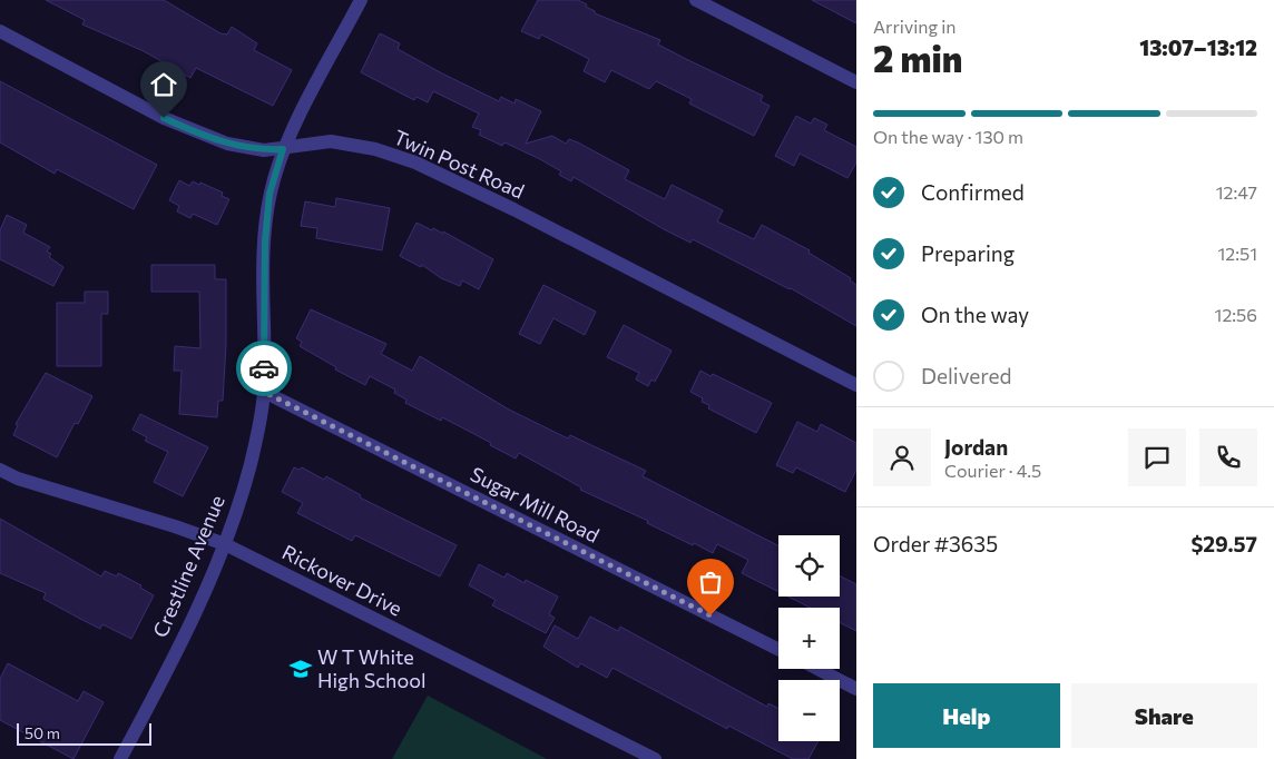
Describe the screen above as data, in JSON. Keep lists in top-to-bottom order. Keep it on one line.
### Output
{"streets":{"street":["Twin Post Road","Sugar Mill Road","Crestline Avenue","Rickover Drive"]},"crossings":[["Twin Post Road","Crestline Avenue"],["Sugar Mill Road","Crestline Avenue"],["Crestline Avenue","Rickover Drive"]],"places":{"school or university":["W T White High School"]},"scale_bar":"50 m","page":{"heading":["2 min","Arriving in","13:07–13:12"],"panel":["Jordan","Courier · 4.5","Order #3635","$29.57"],"bar":"On the way · 130 m","list":[["Confirmed","12:47"],["Preparing","12:51"],["On the way","12:56"],"Delivered"],"map_buttons":["+","−"],"buttons":["Help","Share"],"scale":"50 m"}}
